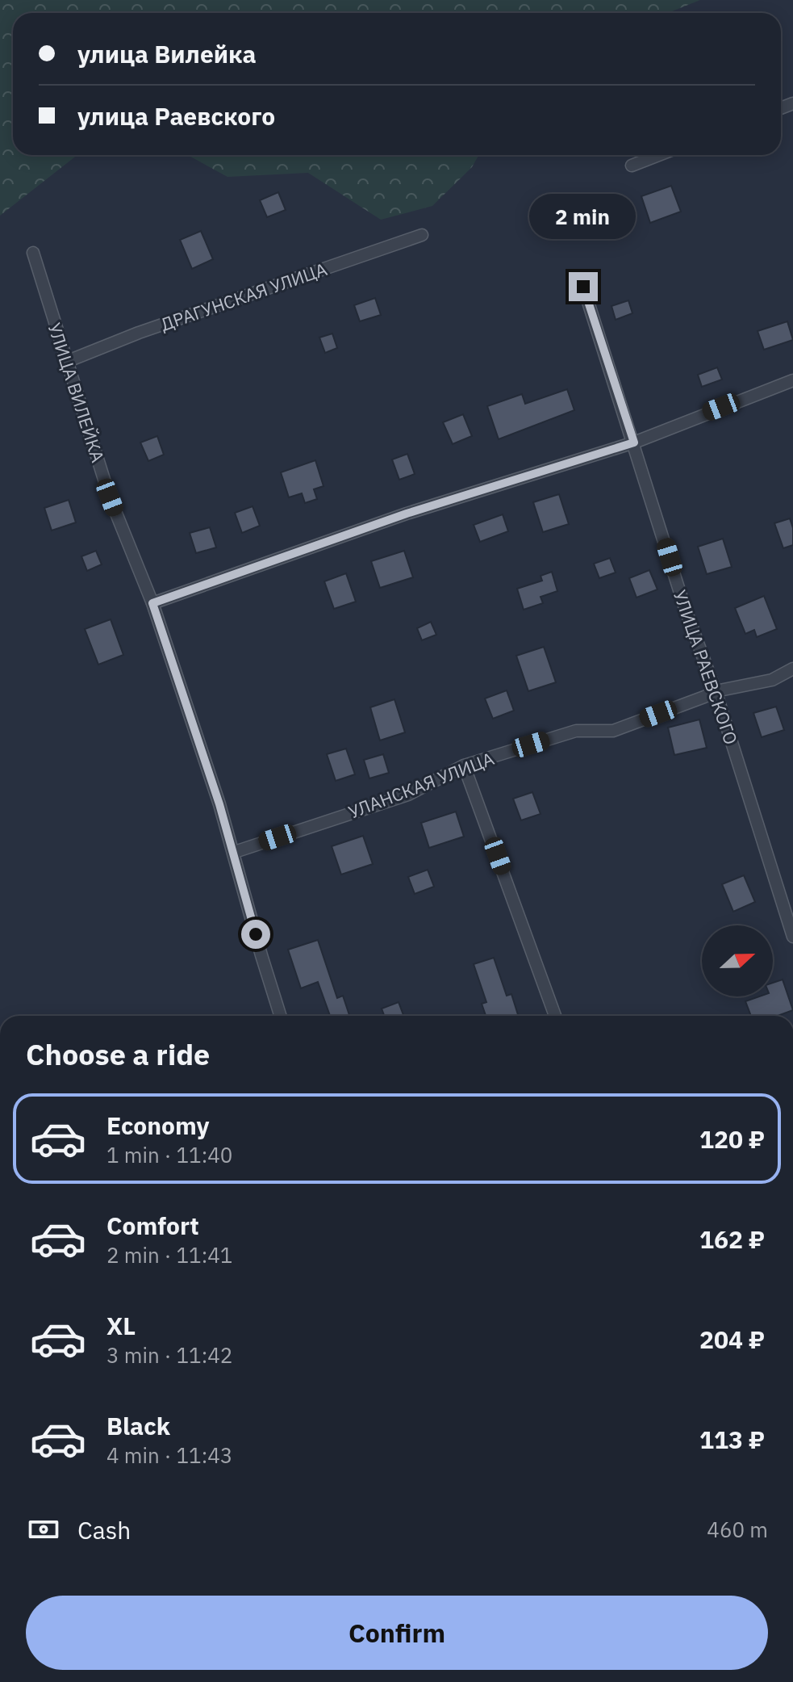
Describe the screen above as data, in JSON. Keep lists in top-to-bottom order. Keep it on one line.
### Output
{"streets":{"street":["ДРАГУНСКАЯ УЛИЦА","УЛИЦА ВИЛЕЙКА","УЛИЦА РАЕВСКОГО","УЛАНСКАЯ УЛИЦА"]},"crossings":[["ДРАГУНСКАЯ УЛИЦА","УЛИЦА ВИЛЕЙКА"],["УЛИЦА ВИЛЕЙКА","УЛАНСКАЯ УЛИЦА"],["УЛИЦА РАЕВСКОГО","УЛАНСКАЯ УЛИЦА"]],"north":"right","page":{"banner":["улица Вилейка","улица Раевского"],"bubble":"2 min","heading":"Choose a ride","list":[{"name":"Economy","note":"1 min · 11:40","value":"120 ₽"},{"name":"Comfort","note":"2 min · 11:41","value":"162 ₽"},{"name":"XL","note":"3 min · 11:42","value":"204 ₽"},{"name":"Black","note":"4 min · 11:43","value":"113 ₽"}],"pay":["Cash","460 m"],"buttons":"Confirm"}}
